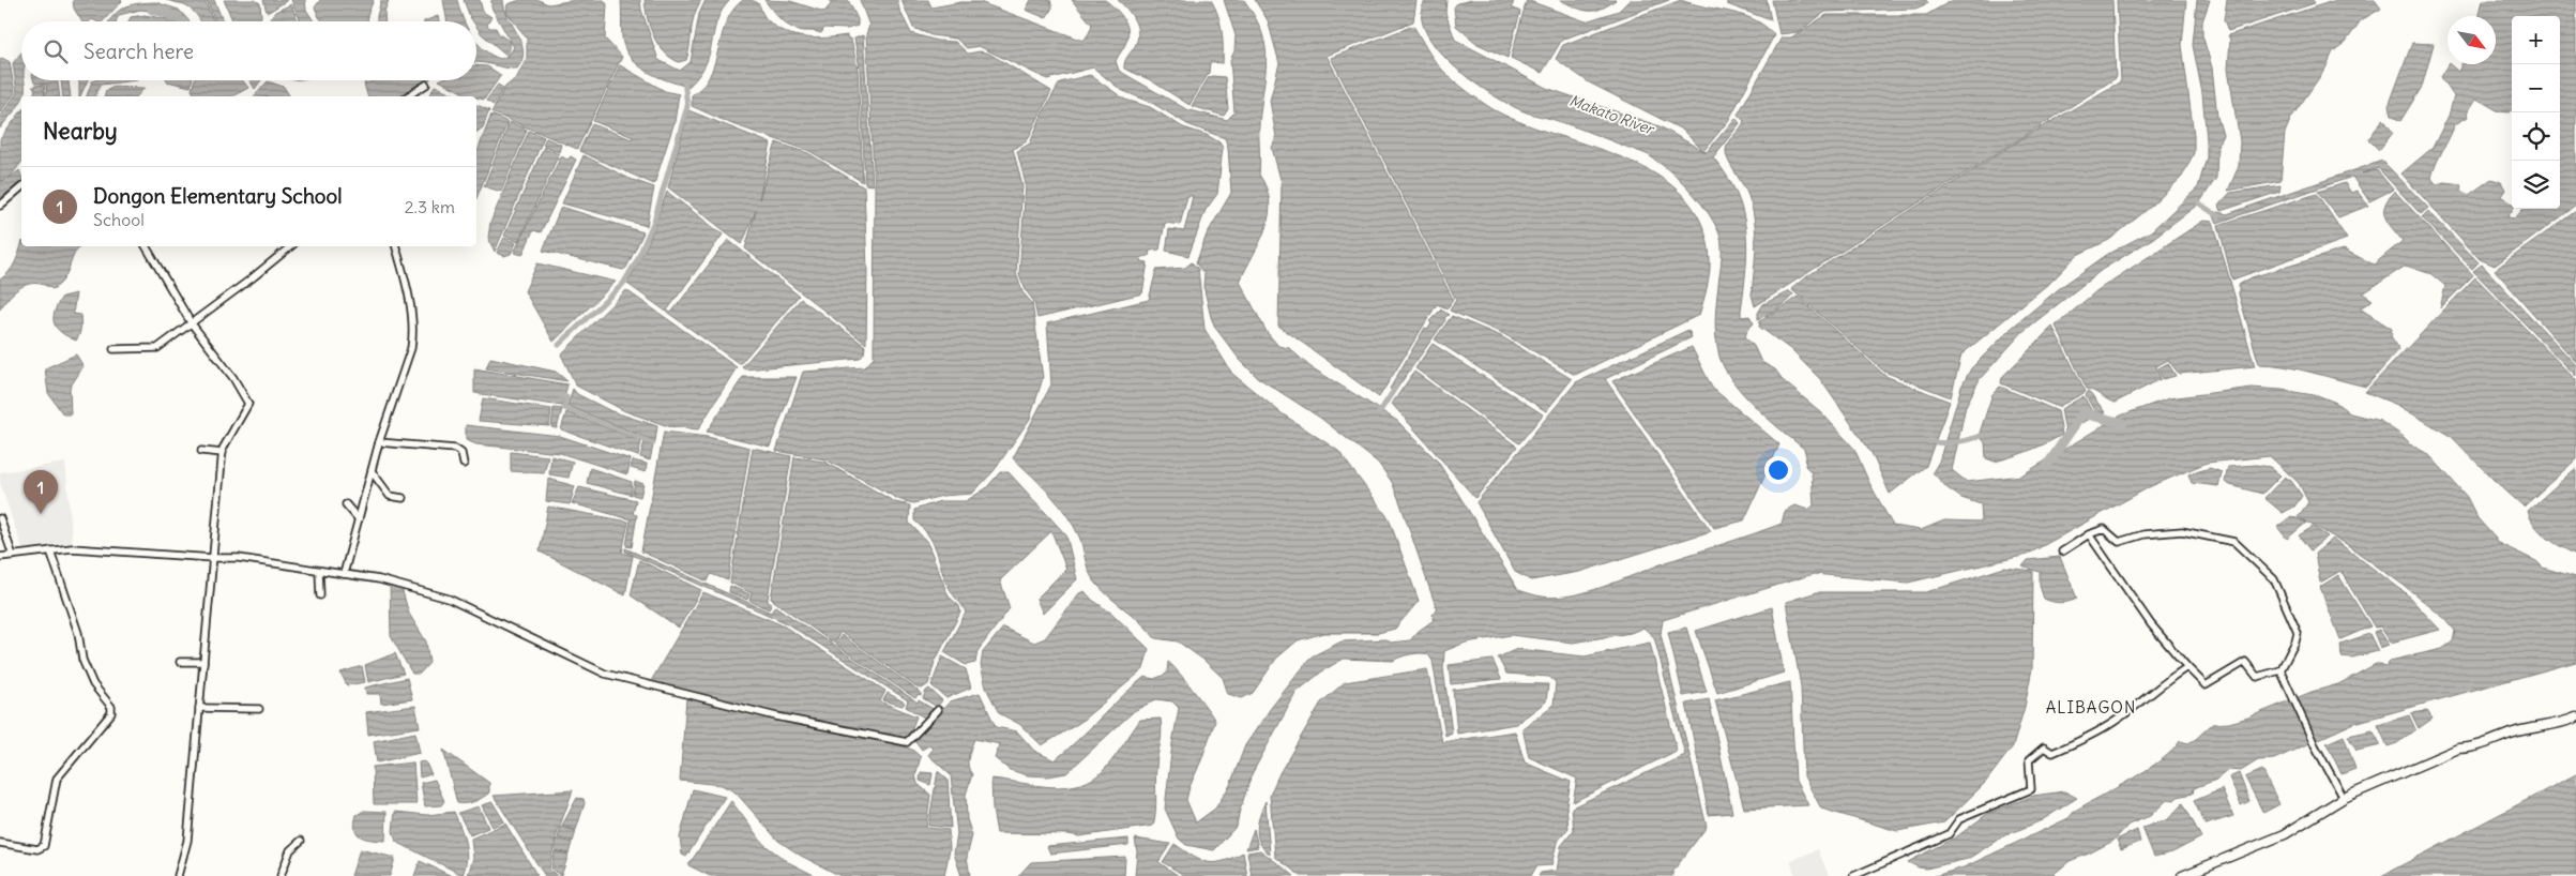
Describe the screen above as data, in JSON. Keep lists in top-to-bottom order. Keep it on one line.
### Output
{"districts":["ALIBAGON"],"water":["Makato River"],"north":"bottom right","page":{"map_buttons":["+","−"],"search":"Search here","heading":"Nearby","list":[{"mark":"1","name":"Dongon Elementary School","note":"School","value":"2.3 km"}],"pins":"1"}}
